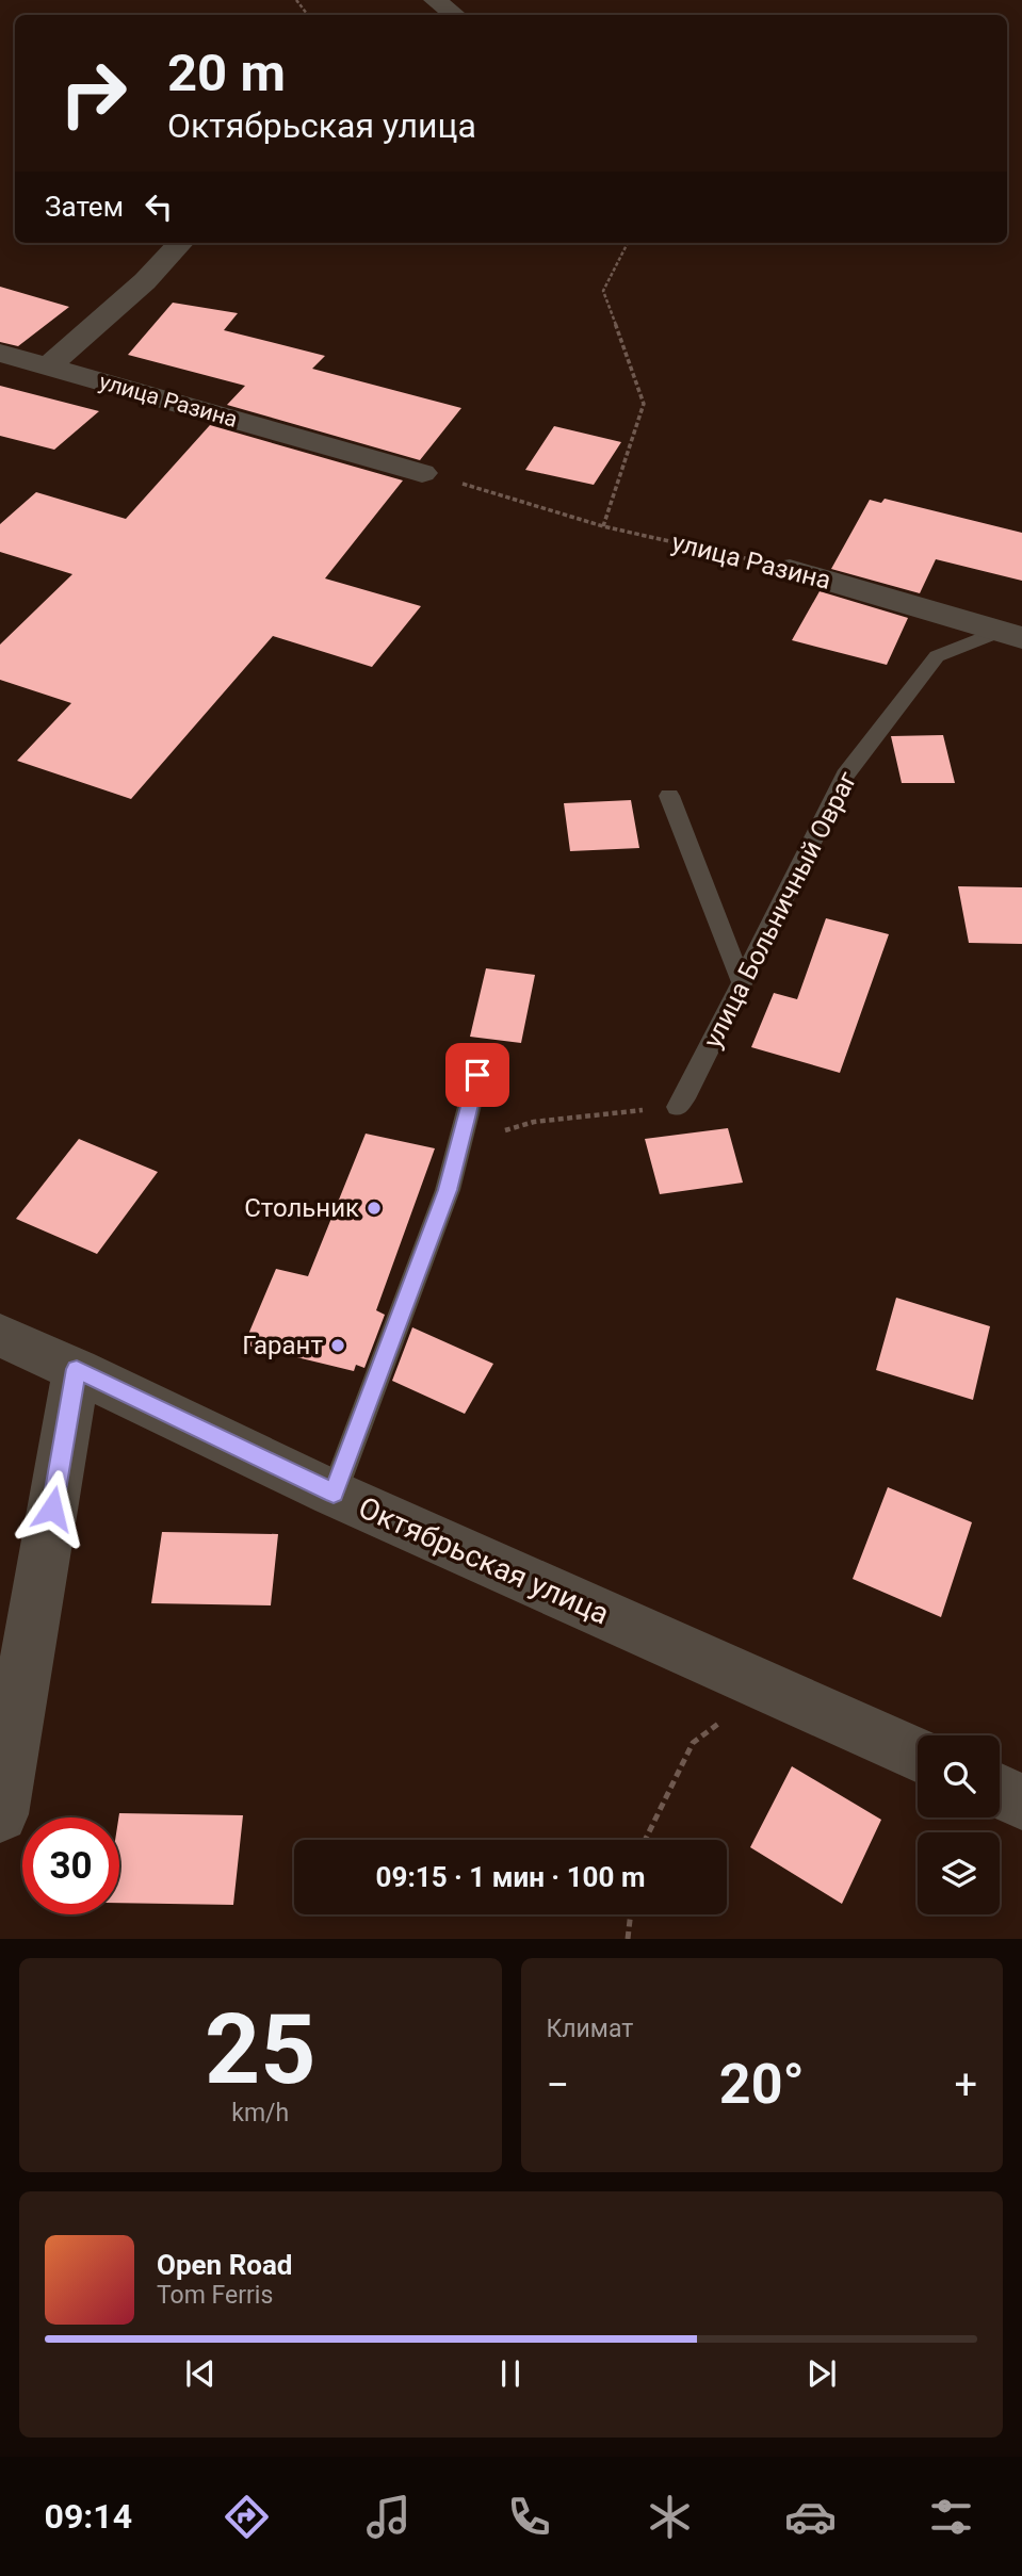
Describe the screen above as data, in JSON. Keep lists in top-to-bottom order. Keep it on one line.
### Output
{"streets":{"street":["улица Разина","Октябрьская улица"],"lane":["улица Больничный Овраг"]},"crossings":[["улица Разина","улица Больничный Овраг"]],"places":["Стольник","Гарант"],"page":{"turn":["20 m","Октябрьская улица"],"then":"Затем","limit":"30","trip":"09:15 · 1 мин · 100 m","tile":[["25","km/h"],"Климат"],"heat":["−","20°","+"],"song":["Open Road","Tom Ferris"],"tabs":"09:14"}}
